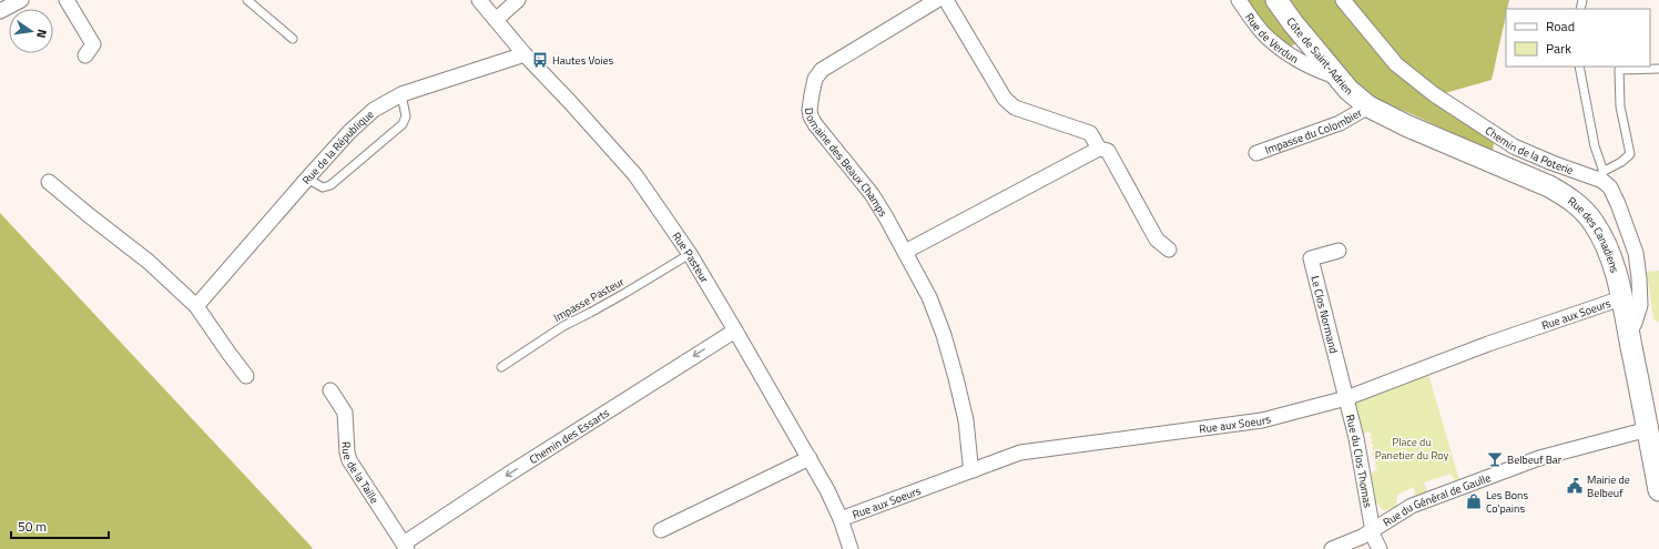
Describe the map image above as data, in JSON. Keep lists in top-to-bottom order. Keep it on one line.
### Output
{"streets":{"main road":["Côte de Saint-Adrien","Rue des Canadiens"],"street":["Rue de Verdun","Impasse du Colombier","Rue de la République","Chemin de la Poterie","Domaine des Beaux Champs","Rue Pasteur","Rue aux Soeurs","Le Clos Normand","Chemin des Essarts","Rue du Clos Thomas","Rue de la Taille","Rue du Général de Gaulle"],"lane":["Impasse Pasteur"]},"crossings":[["Rue de Verdun","Côte de Saint-Adrien"],["Côte de Saint-Adrien","Impasse du Colombier"],["Côte de Saint-Adrien","Rue des Canadiens"],["Impasse du Colombier","Rue des Canadiens"],["Rue de la République","Rue Pasteur"],["Domaine des Beaux Champs","Rue aux Soeurs"],["Rue des Canadiens","Rue aux Soeurs"],["Rue des Canadiens","Rue du Général de Gaulle"],["Rue Pasteur","Impasse Pasteur"],["Rue Pasteur","Rue aux Soeurs"],["Rue Pasteur","Chemin des Essarts"],["Rue aux Soeurs","Le Clos Normand"],["Rue aux Soeurs","Rue du Clos Thomas"],["Le Clos Normand","Rue du Clos Thomas"],["Chemin des Essarts","Rue de la Taille"],["Rue du Clos Thomas","Rue du Général de Gaulle"]],"one_way":["Chemin des Essarts"],"parks":["Place du Panetier du Roy"],"places":{"bus stop":["Hautes Voies"],"bar":["Belbeuf Bar"],"public building":["Mairie de Belbeuf"],"shop":["Les Bons Co'pains"]},"legend":["Road","Park"],"scale_bar":"50 m","north":"right"}
